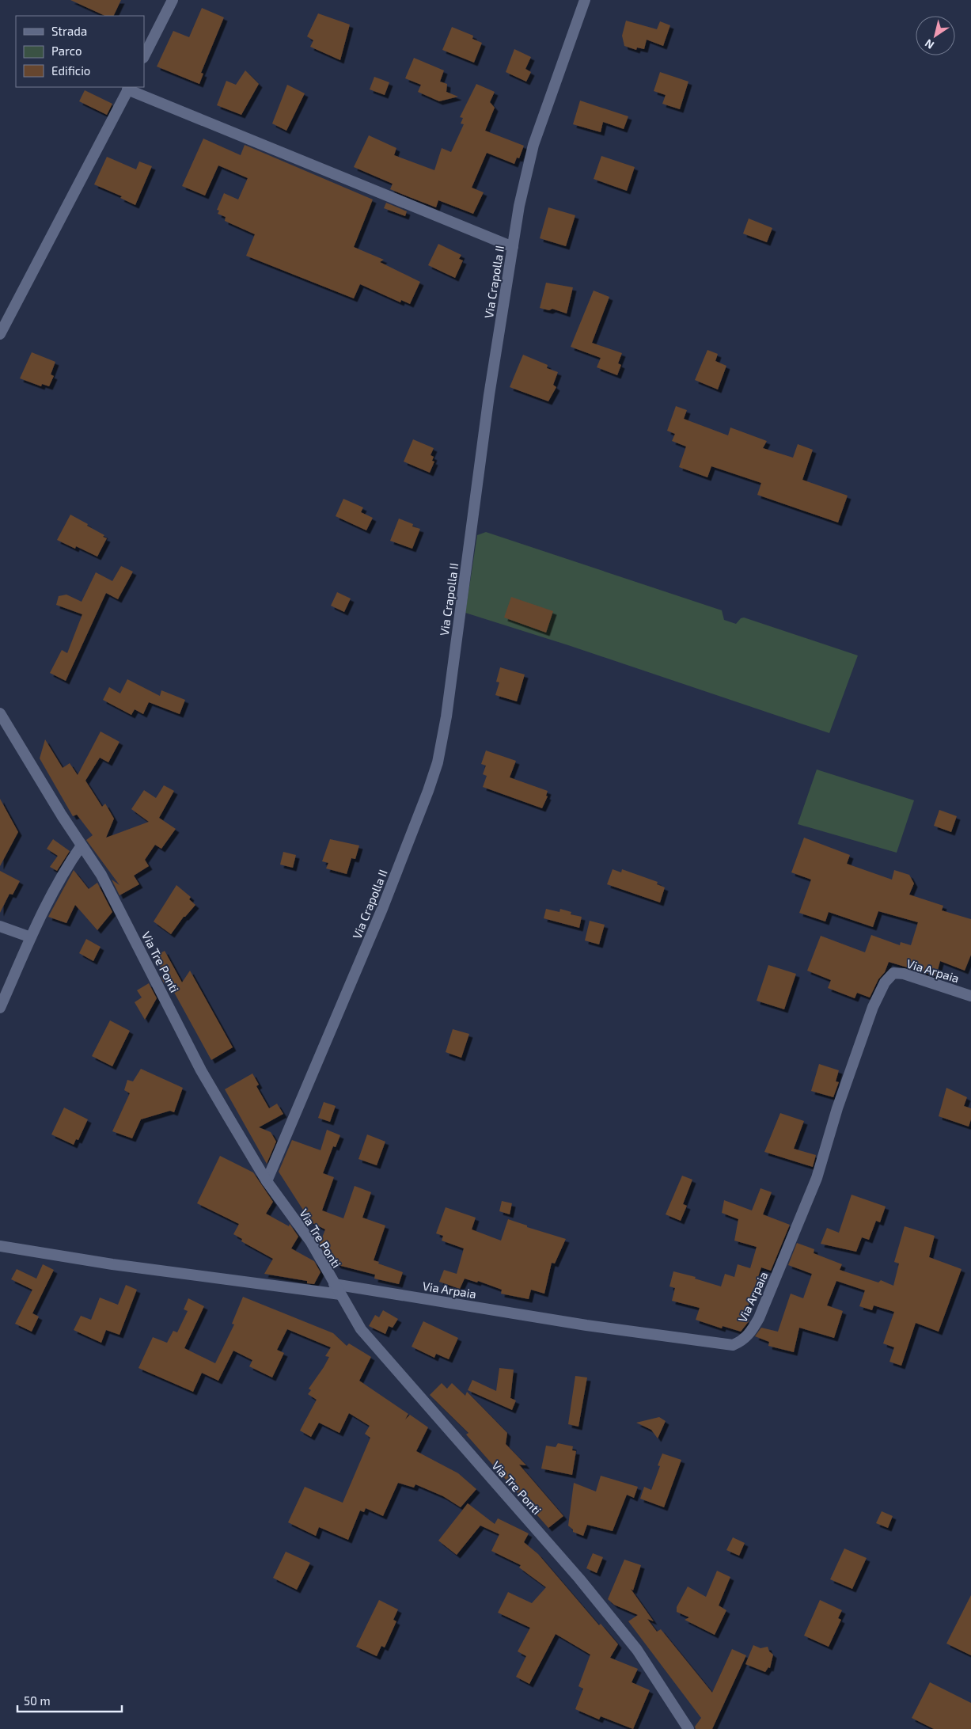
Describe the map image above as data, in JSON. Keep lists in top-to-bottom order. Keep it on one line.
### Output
{"streets":{"street":["Via Crapolla II","Via Tre Ponti","Via Arpaia"]},"crossings":[["Via Crapolla II","Via Tre Ponti"],["Via Tre Ponti","Via Arpaia"]],"legend":["Strada","Parco","Edificio"],"scale_bar":"50 m","north":"bottom left"}
